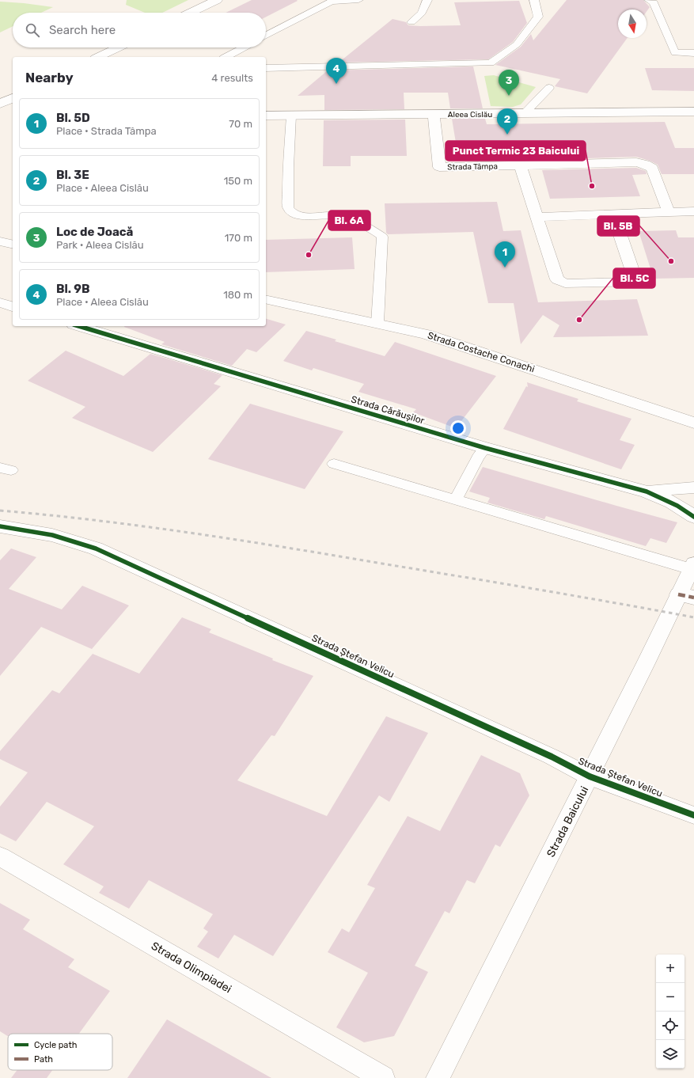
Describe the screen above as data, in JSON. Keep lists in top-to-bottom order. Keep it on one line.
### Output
{"streets":{"street":["Aleea Cislău","Strada Tâmpa","Strada Costache Conachi","Strada Cărăușilor","Strada Ștefan Velicu","Strada Baicului","Strada Olimpiadei"]},"crossings":[["Aleea Cislău","Strada Tâmpa"],["Strada Ștefan Velicu","Strada Baicului"]],"places":["Punct Termic 23 Baicului","Bl. 6A","Bl. 5B","Bl. 5C"],"legend":["Cycle path","Path"],"north":"bottom","page":{"search":"Search here","heading":["Nearby","4 results"],"pins":["4","3","2","1"],"list":[{"mark":"1","name":"Bl. 5D","note":"Place · Strada Tâmpa","value":"70 m"},{"mark":"2","name":"Bl. 3E","note":"Place · Aleea Cislău","value":"150 m"},{"mark":"3","name":"Loc de Joacă","note":"Park · Aleea Cislău","value":"170 m"},{"mark":"4","name":"Bl. 9B","note":"Place · Aleea Cislău","value":"180 m"}],"map_buttons":["+","−"]}}
